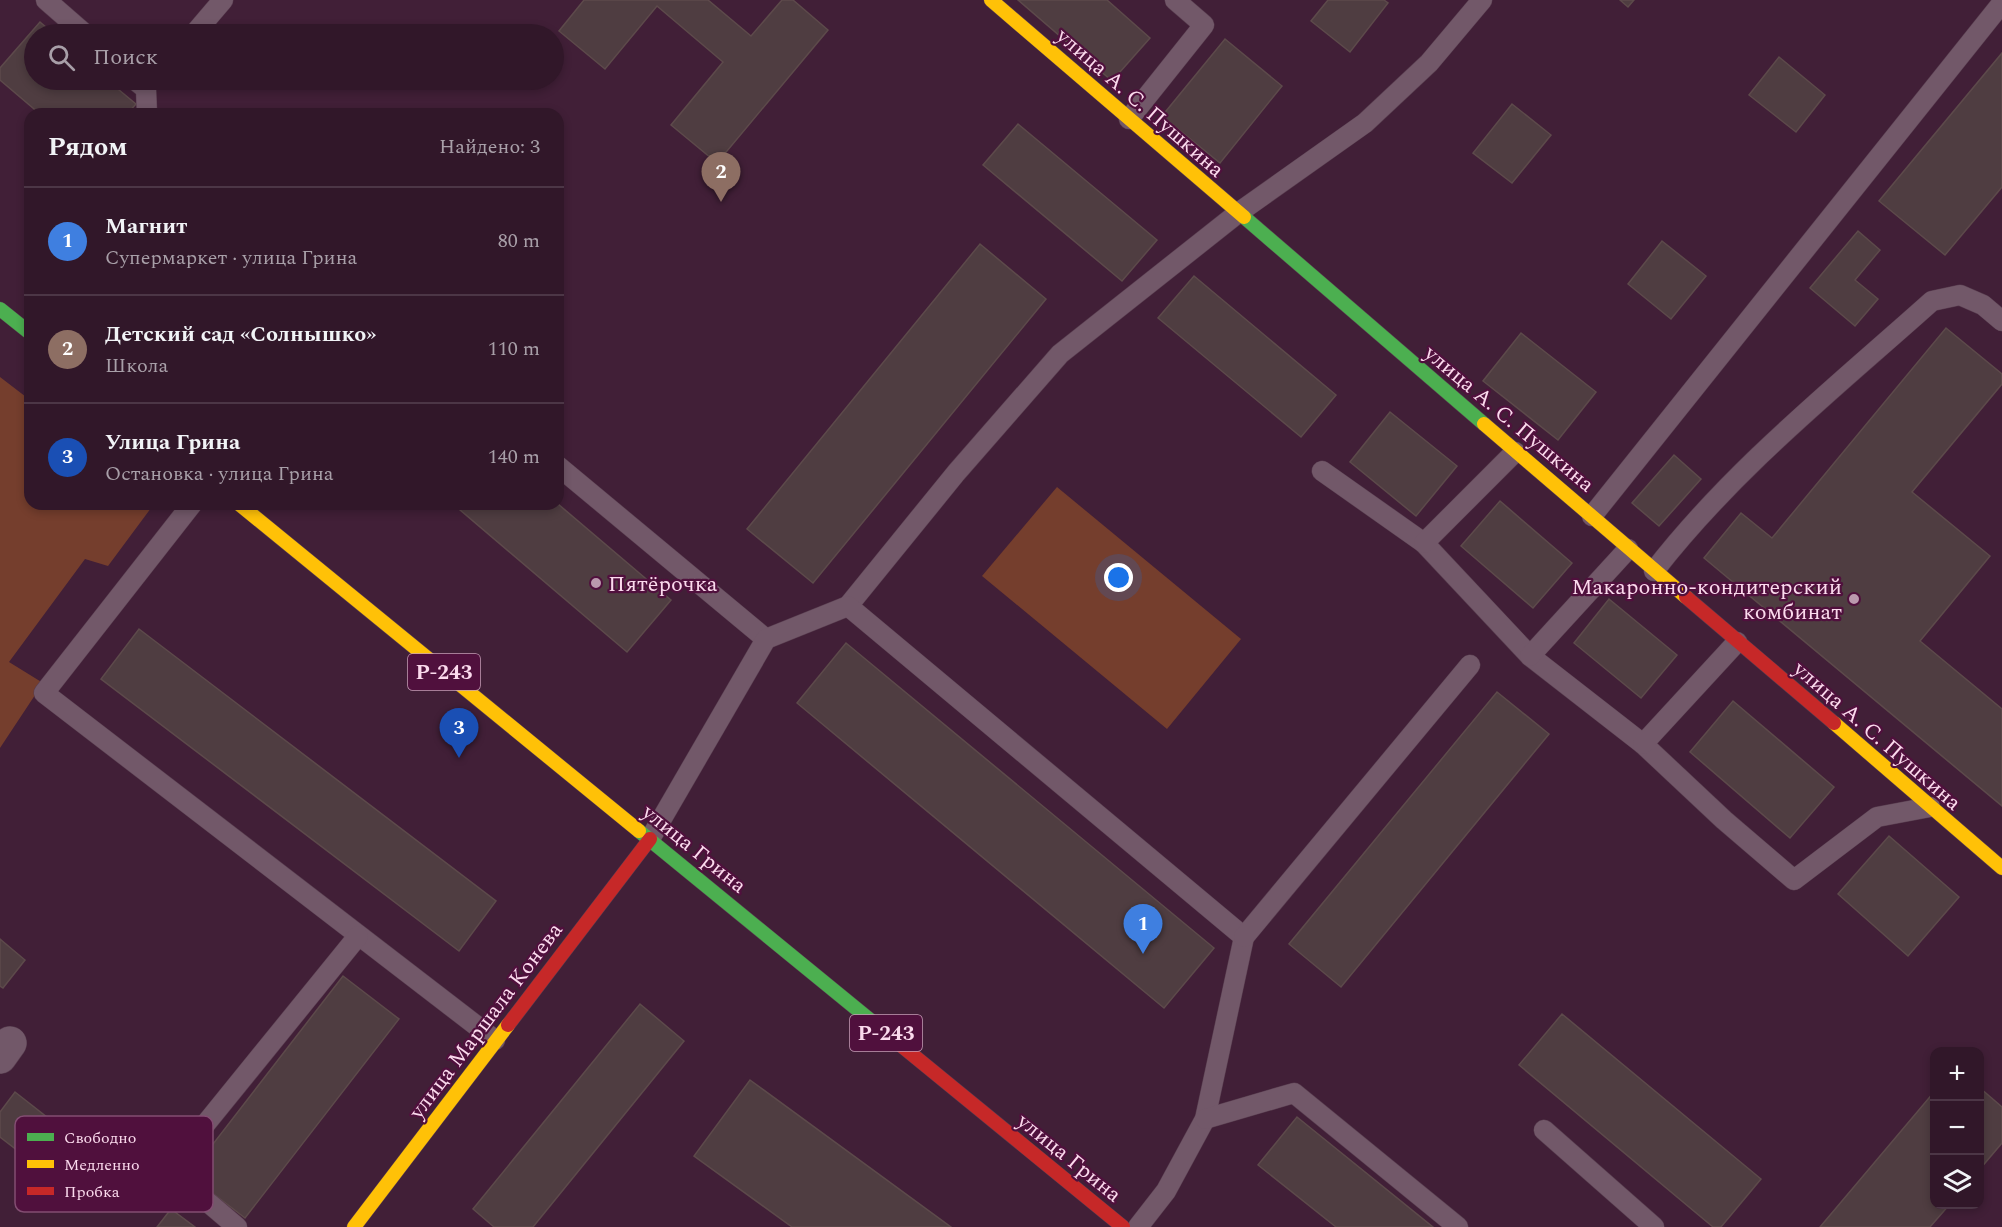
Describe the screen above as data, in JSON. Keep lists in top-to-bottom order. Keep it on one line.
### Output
{"streets":{"main road":["улица А. С. Пушкина","Р-243","улица Грина","улица Маршала Конева"]},"crossings":[["улица Грина","улица Маршала Конева"]],"places":["Пятёрочка","Макаронно-кондитерский комбинат"],"legend":["Свободно","Медленно","Пробка"],"page":{"search":"Поиск","heading":["Рядом","Найдено: 3"],"pins":["2","3","1"],"list":[{"mark":"1","name":"Магнит","note":"Супермаркет · улица Грина","value":"80 m"},{"mark":"2","name":"Детский сад «Солнышко»","note":"Школа","value":"110 m"},{"mark":"3","name":"Улица Грина","note":"Остановка · улица Грина","value":"140 m"}],"map_buttons":["+","−"]}}
